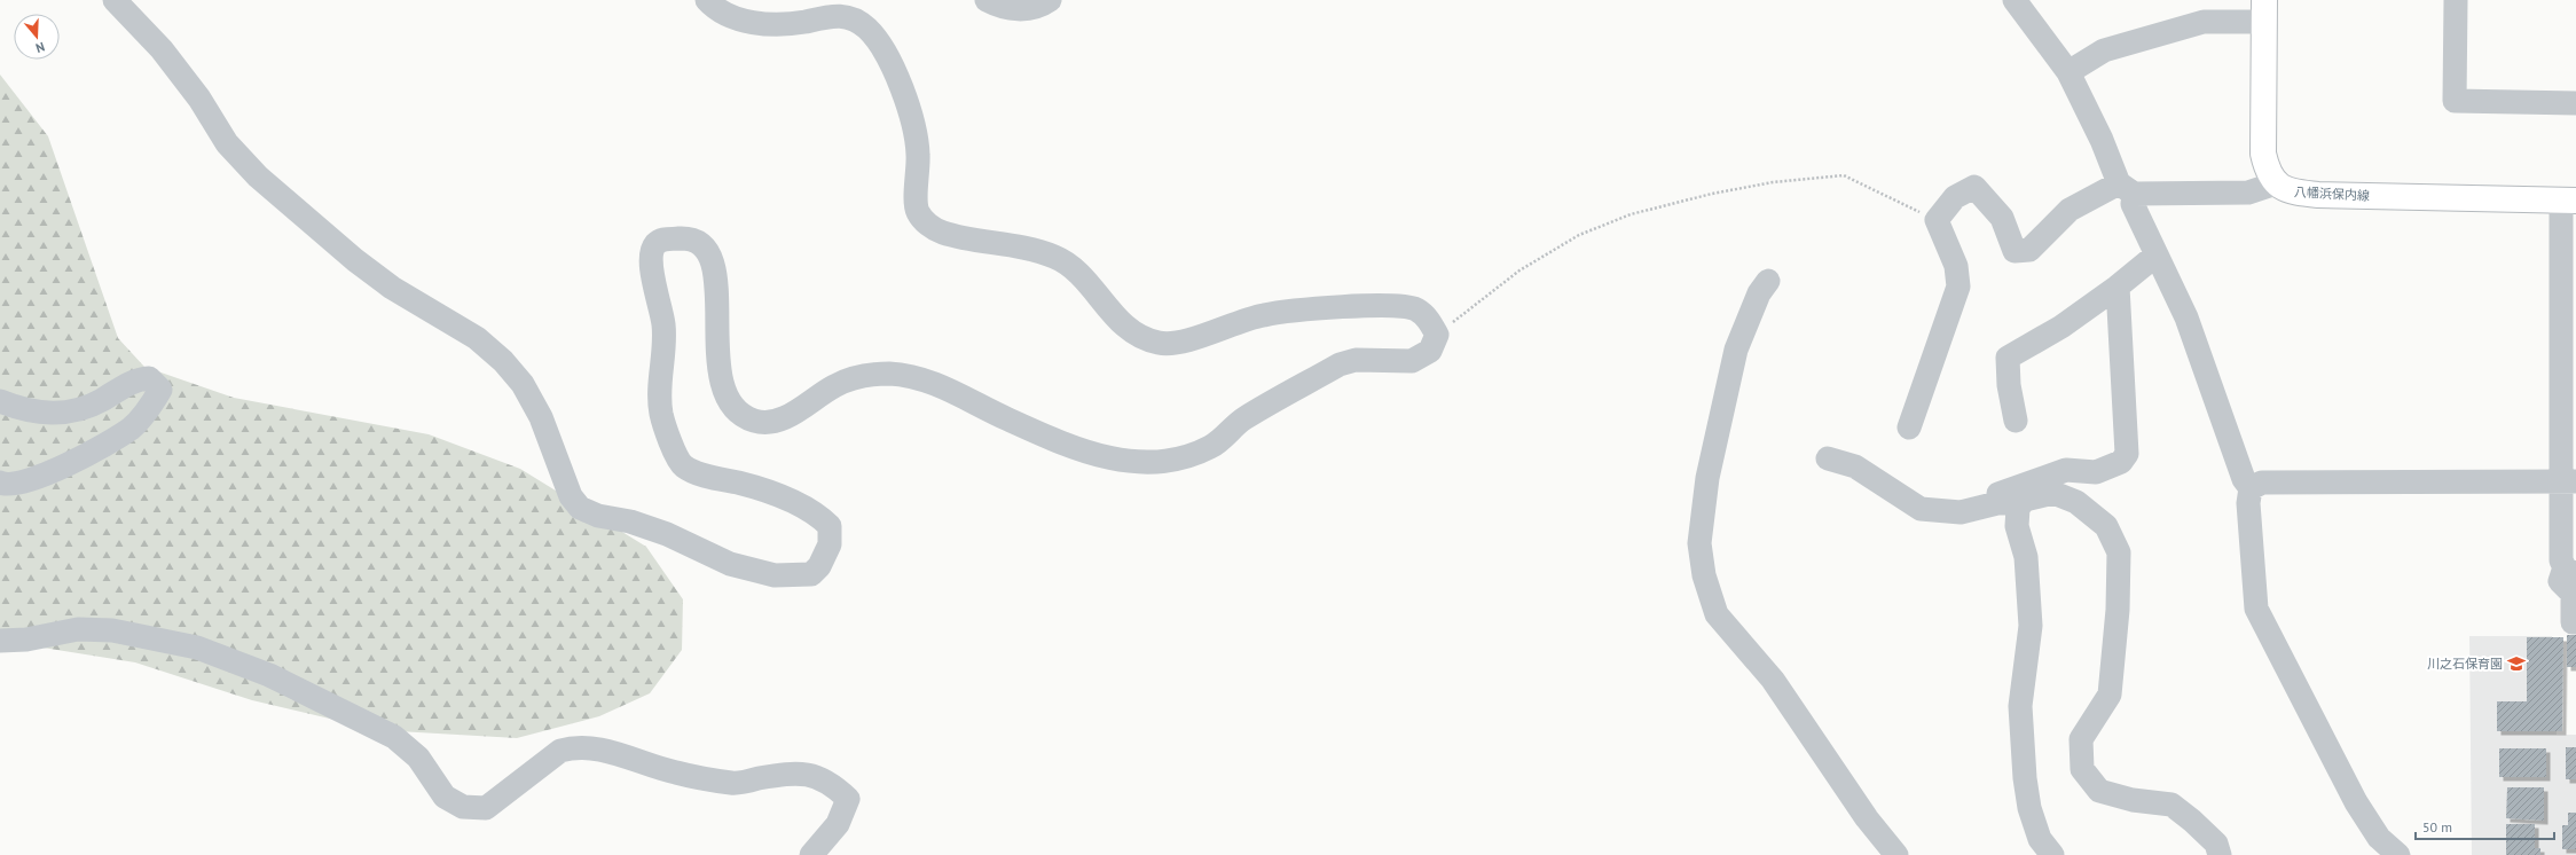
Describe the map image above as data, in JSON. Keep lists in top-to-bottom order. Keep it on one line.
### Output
{"streets":{"main road":["八幡浜保内線"]},"places":{"school or university":["川之石保育園"]},"scale_bar":"50 m","north":"bottom"}
